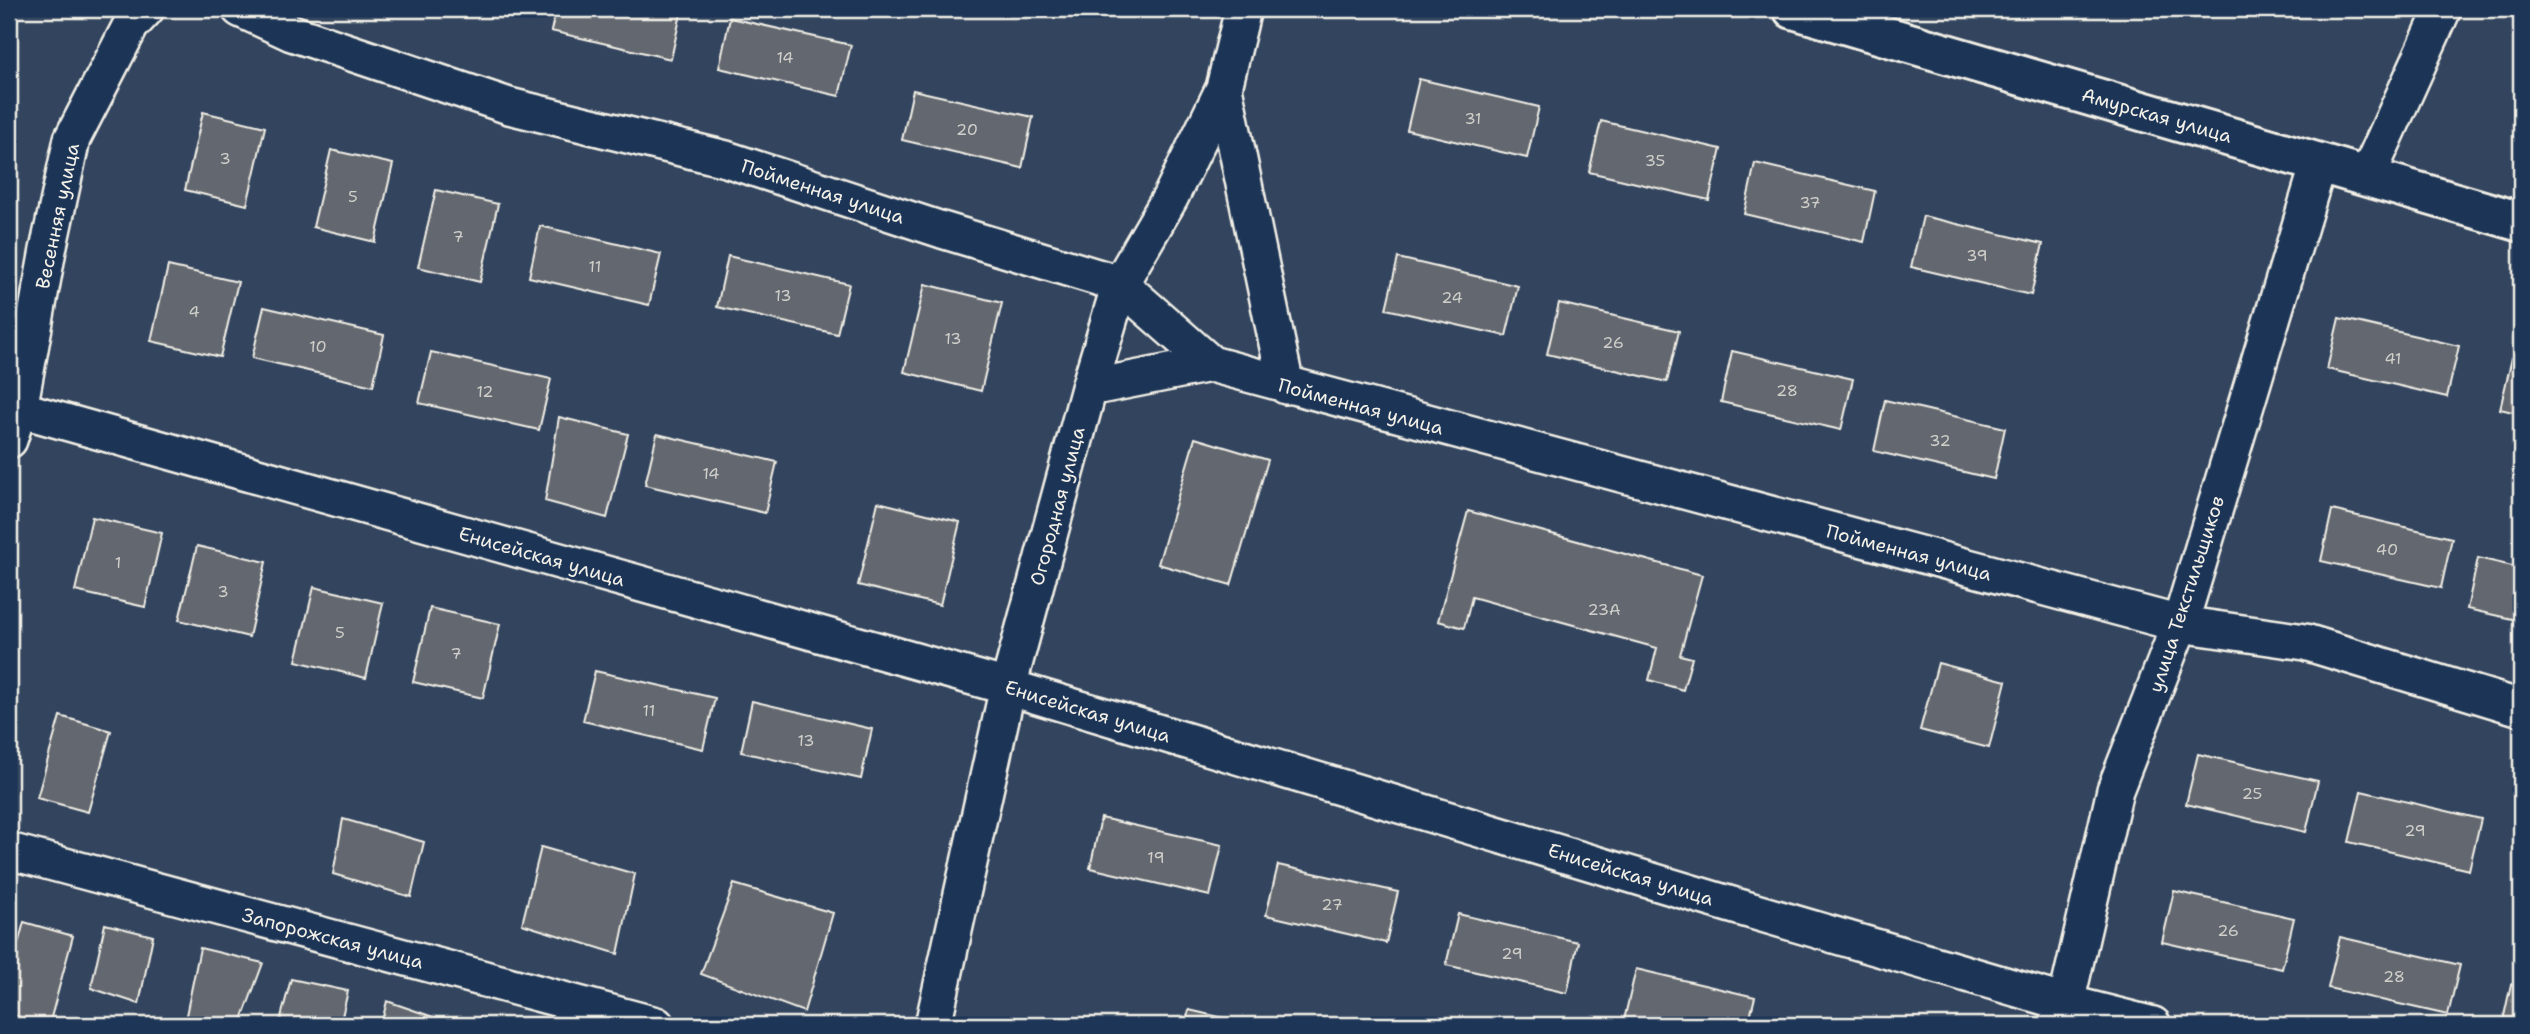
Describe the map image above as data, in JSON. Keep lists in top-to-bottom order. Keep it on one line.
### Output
{"streets":{"street":["Амурская улица","Пойменная улица","Весенняя улица","Огородная улица","Енисейская улица","улица Текстильщиков","Запорожская улица"]},"crossings":[["Амурская улица","улица Текстильщиков"],["Пойменная улица","Огородная улица"],["Пойменная улица","улица Текстильщиков"],["Весенняя улица","Енисейская улица"],["Огородная улица","Енисейская улица"],["Енисейская улица","улица Текстильщиков"]],"house_numbers":["14","31","20","3","35","5","37","7","39","11","13","24","4","13","26","10","41","28","12","32","14","40","1","3","23А","5","7","11","13","25","29","19","27","26","29","28"]}
